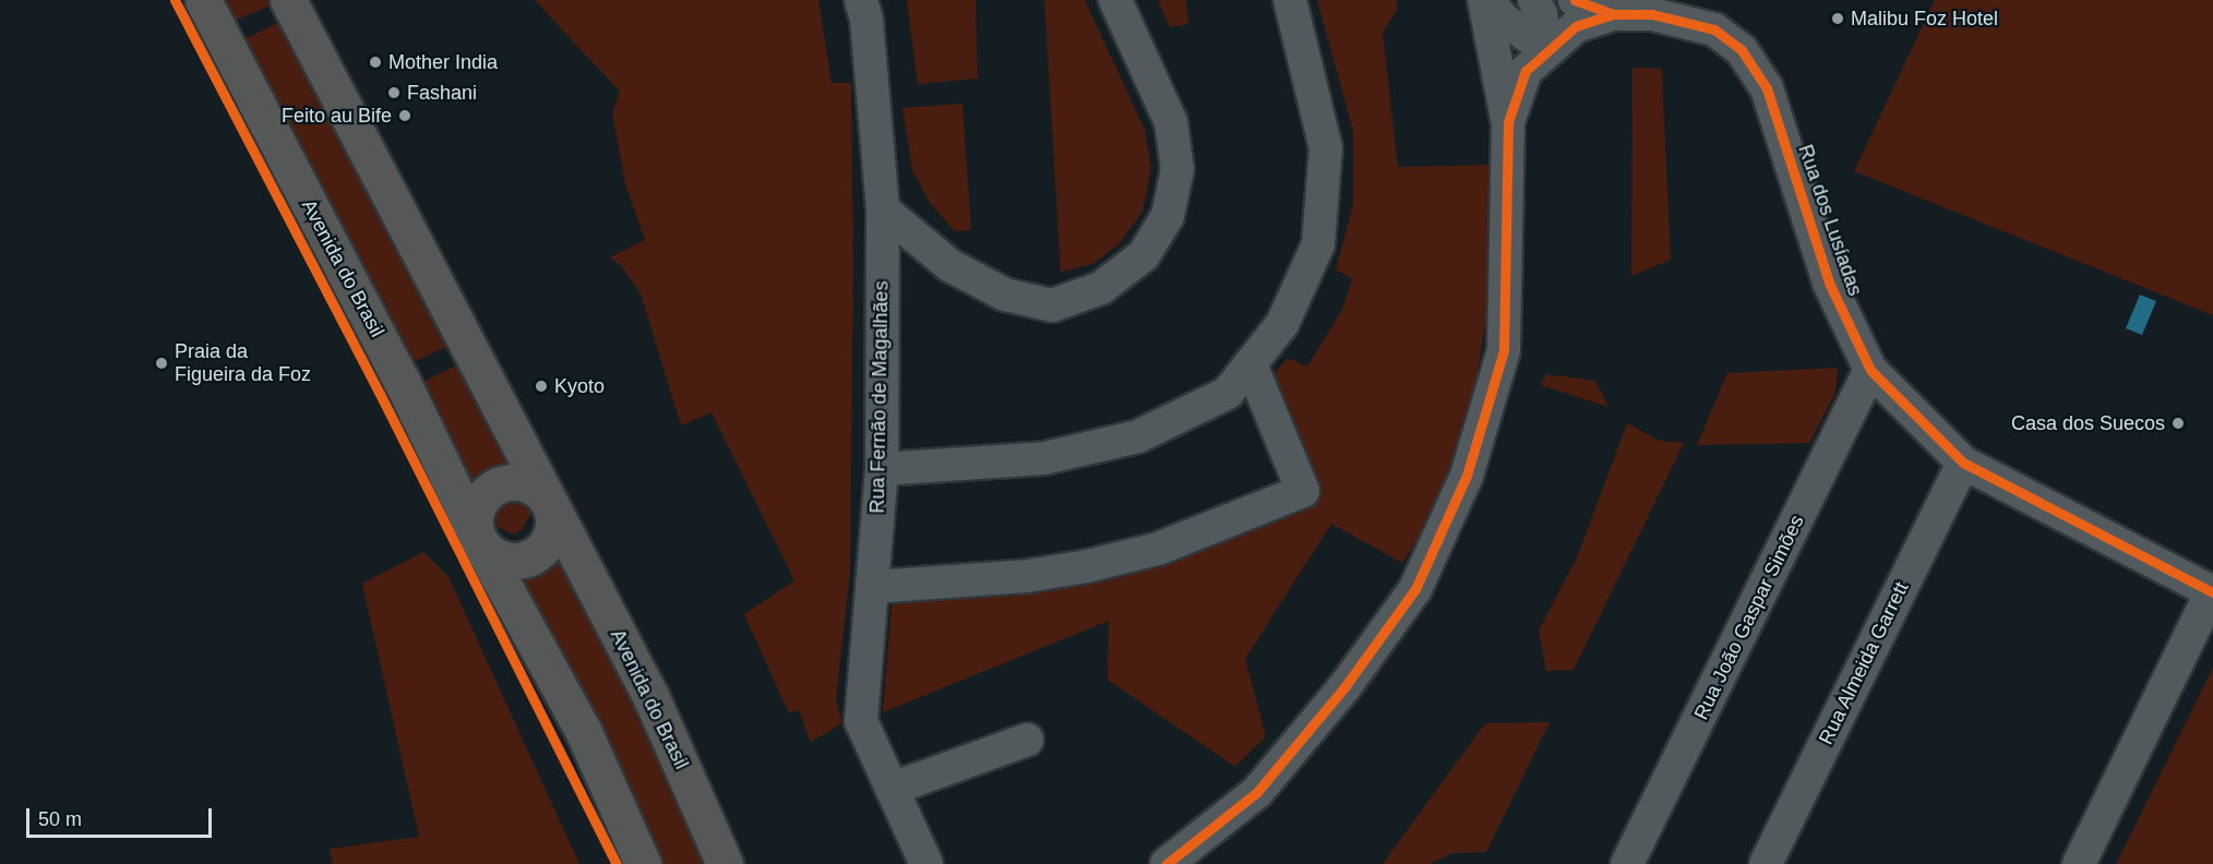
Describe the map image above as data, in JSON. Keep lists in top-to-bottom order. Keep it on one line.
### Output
{"streets":{"main road":["Avenida do Brasil"],"street":["Rua dos Lusíadas","Rua Fernão de Magalhães","Rua João Gaspar Simões","Rua Almeida Garrett"]},"crossings":[["Rua dos Lusíadas","Rua João Gaspar Simões"],["Rua dos Lusíadas","Rua Almeida Garrett"]],"places":["Malibu Foz Hotel","Mother India","Fashani","Feito au Bife","Praia da Figueira da Foz","Kyoto","Casa dos Suecos"],"scale_bar":"50 m"}
